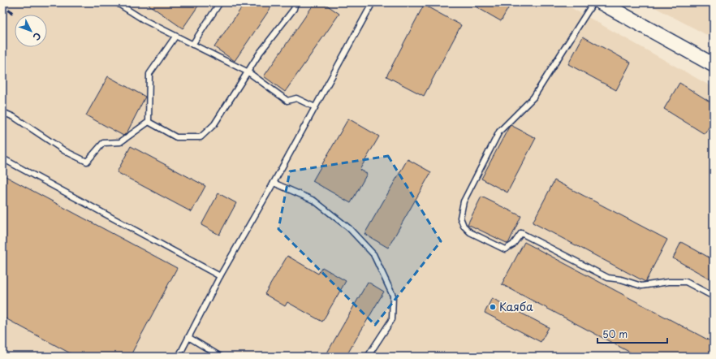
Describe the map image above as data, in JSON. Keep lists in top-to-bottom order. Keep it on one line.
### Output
{"places":["Каяба"],"scale_bar":"50 m","north":"bottom right"}
